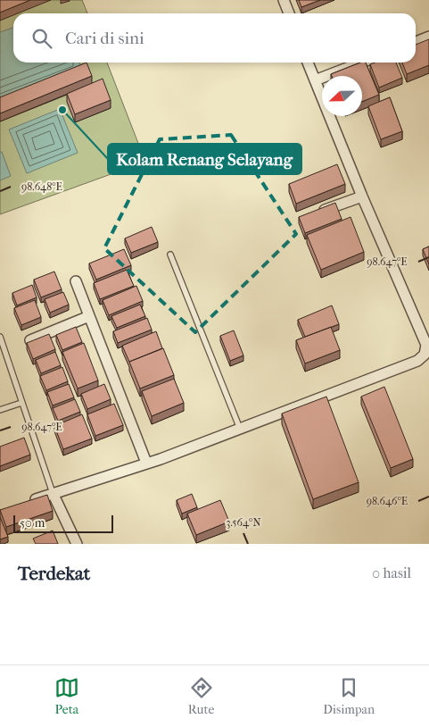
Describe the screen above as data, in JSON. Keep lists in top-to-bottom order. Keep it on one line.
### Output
{"places":["Kolam Renang Selayang"],"scale_bar":"50 m","north":"left","page":{"search":"Cari di sini","scale":"50 m","heading":["Terdekat","0 hasil"],"nav":["Peta","Rute","Disimpan"]},"coordinates":["98.648°E","98.647°E","98.646°E","3.564°N"]}
